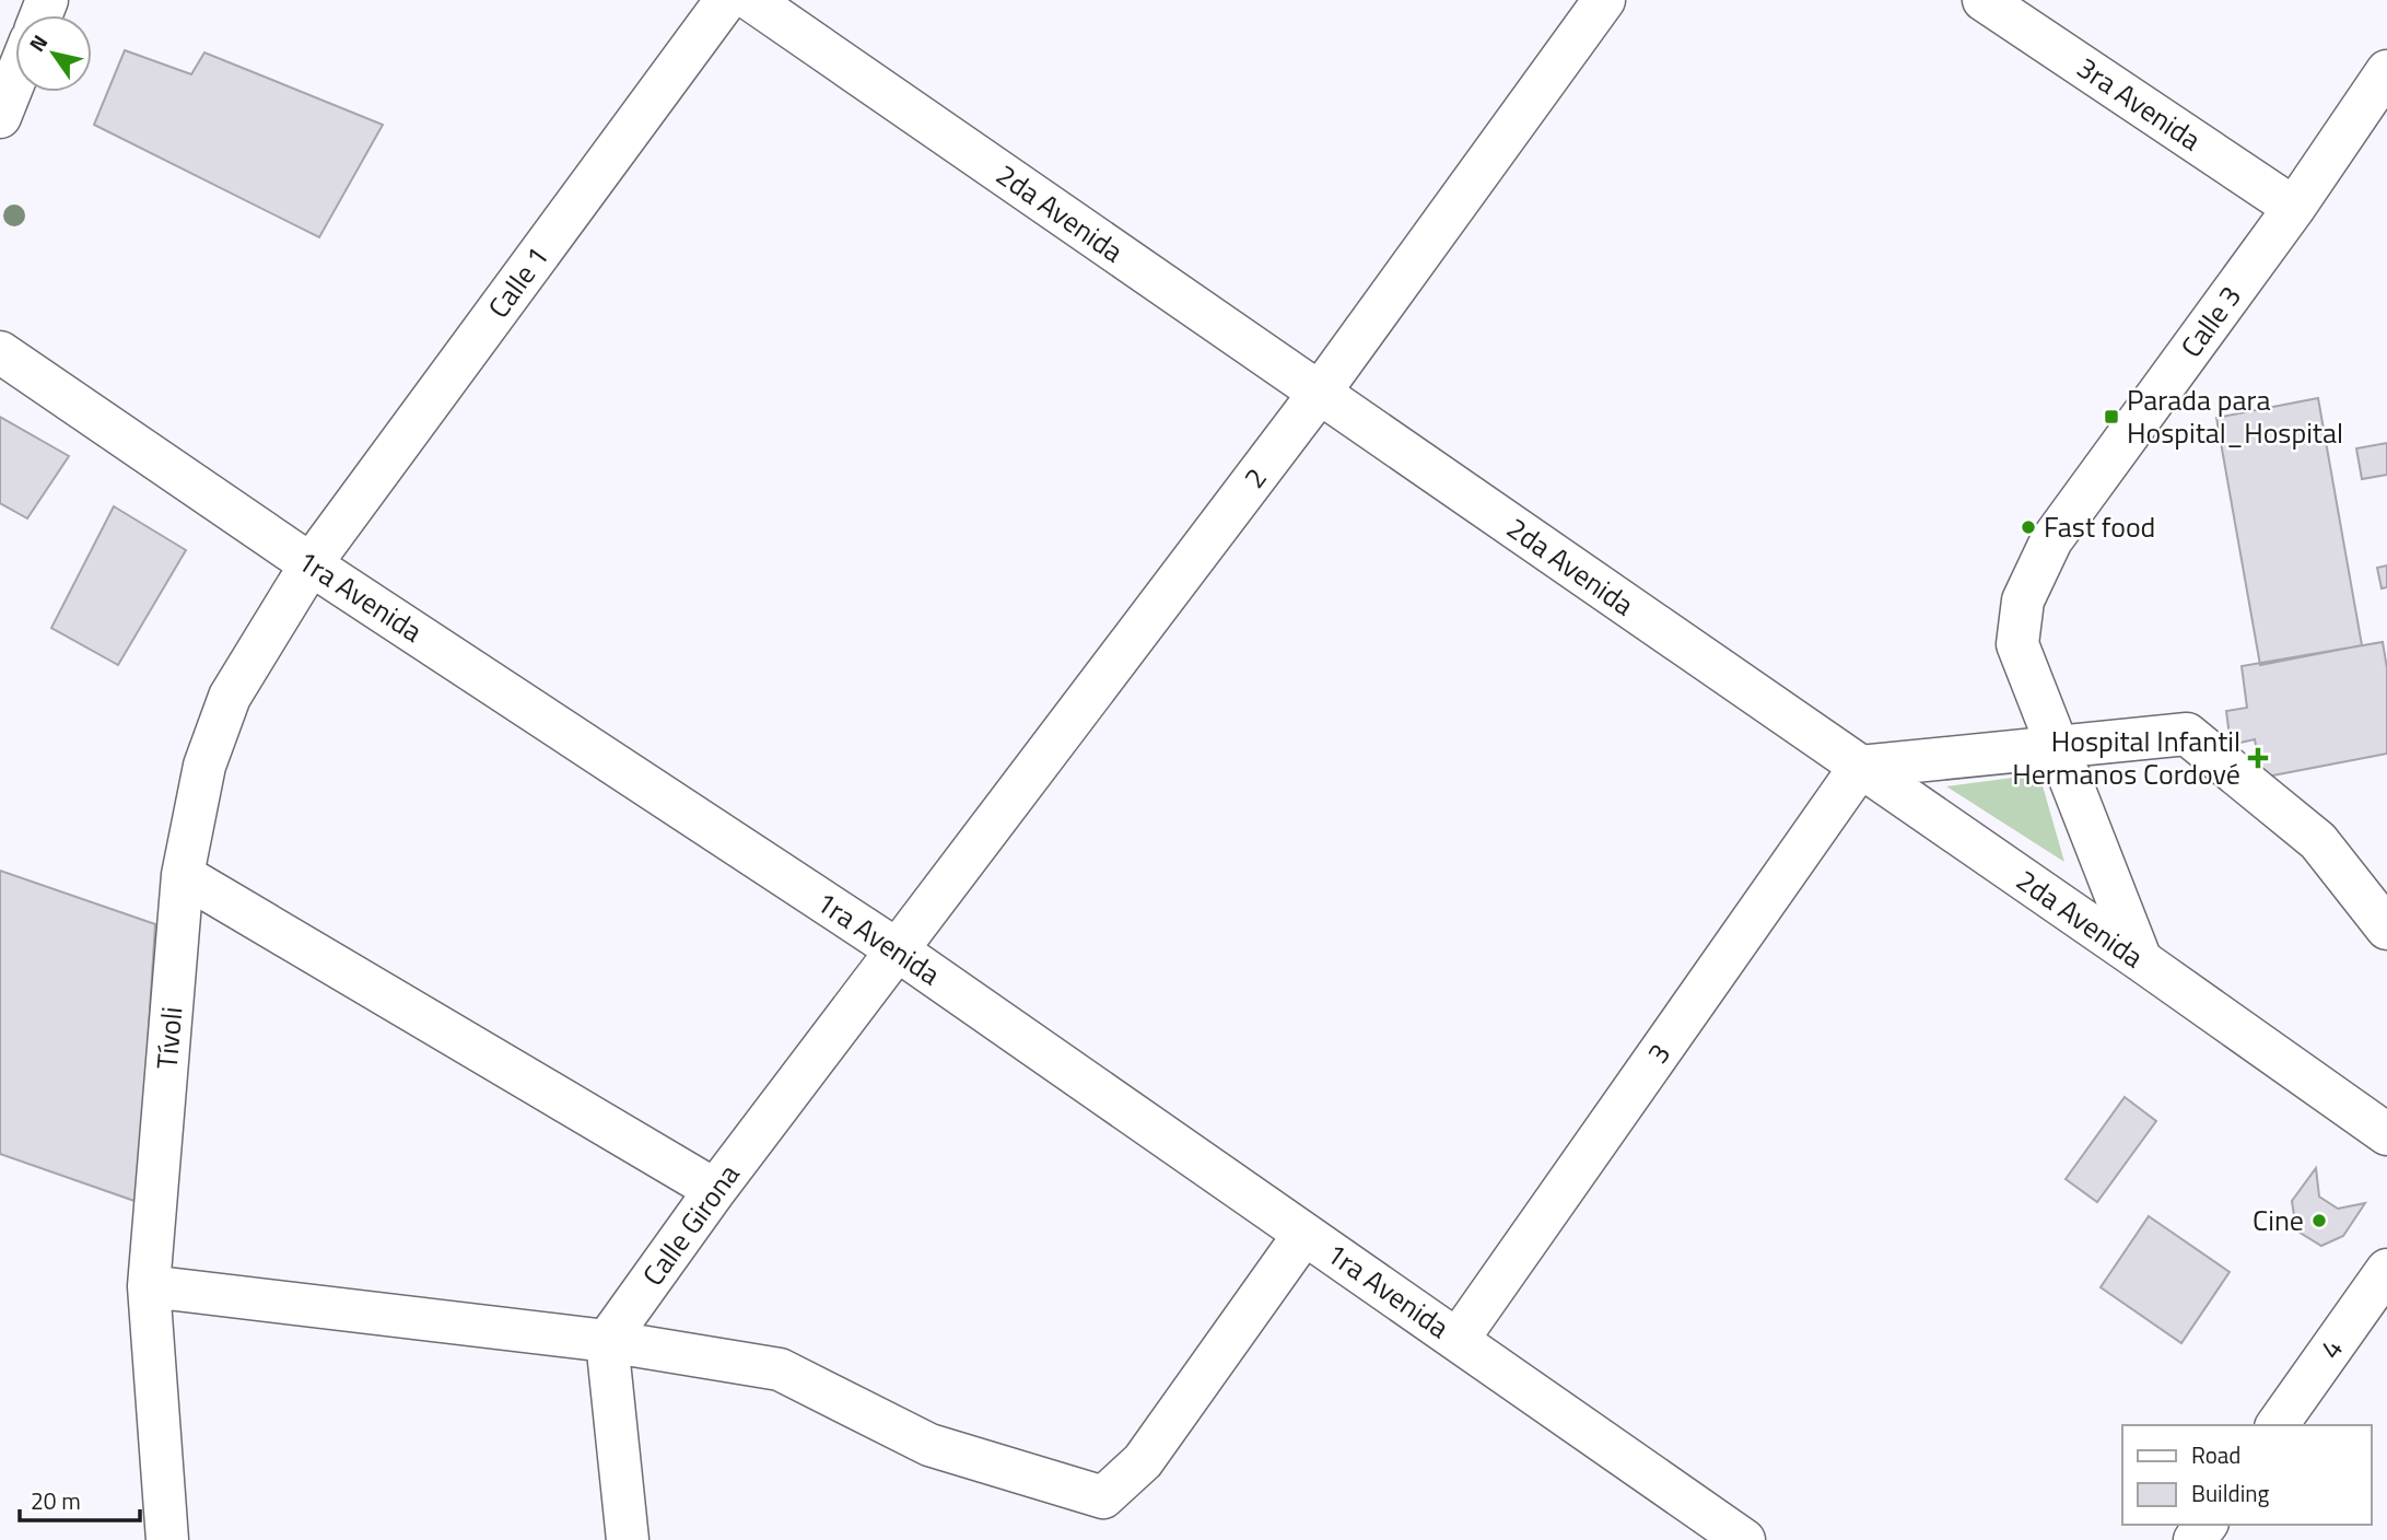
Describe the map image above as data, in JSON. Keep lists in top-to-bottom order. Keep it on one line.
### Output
{"streets":{"street":["3ra Avenida","2da Avenida","Calle 1","Calle 3","2","1ra Avenida","Tívoli","3","Calle Girona","4"]},"crossings":[["3ra Avenida","Calle 3"],["2da Avenida","Calle 3"],["2da Avenida","2"],["2da Avenida","3"],["Calle 1","1ra Avenida"],["Calle 1","Tívoli"],["2","1ra Avenida"],["2","Calle Girona"],["1ra Avenida","Tívoli"],["1ra Avenida","3"],["1ra Avenida","Calle Girona"]],"places":{"transit":["Parada para Hospital_Hospital"],"other":["Fast food","Cine"],"health":["Hospital Infantil Hermanos Cordové"]},"legend":["Road","Building"],"scale_bar":"20 m","north":"top left"}
